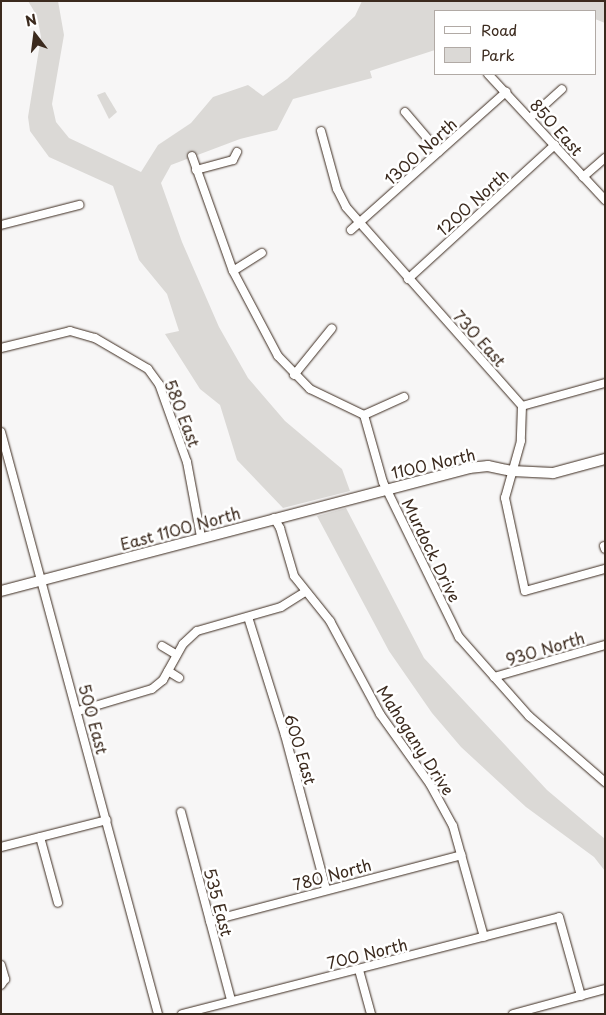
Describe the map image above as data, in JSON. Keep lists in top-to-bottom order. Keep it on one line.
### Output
{"streets":{"street":["850 East","1300 North","1200 North","730 East","580 East","1100 North","East 1100 North","Murdock Drive","930 North","500 East","Mahogany Drive","600 East","780 North","535 East","700 North"]},"crossings":[["850 East","1300 North"],["850 East","1200 North"],["1300 North","730 East"],["1200 North","730 East"],["580 East","East 1100 North"],["1100 North","East 1100 North"],["1100 North","Murdock Drive"],["East 1100 North","500 East"],["East 1100 North","Mahogany Drive"],["Murdock Drive","930 North"],["Mahogany Drive","780 North"],["Mahogany Drive","700 North"],["600 East","780 North"],["780 North","535 East"],["535 East","700 North"]],"legend":["Road","Park"],"north":"top"}
